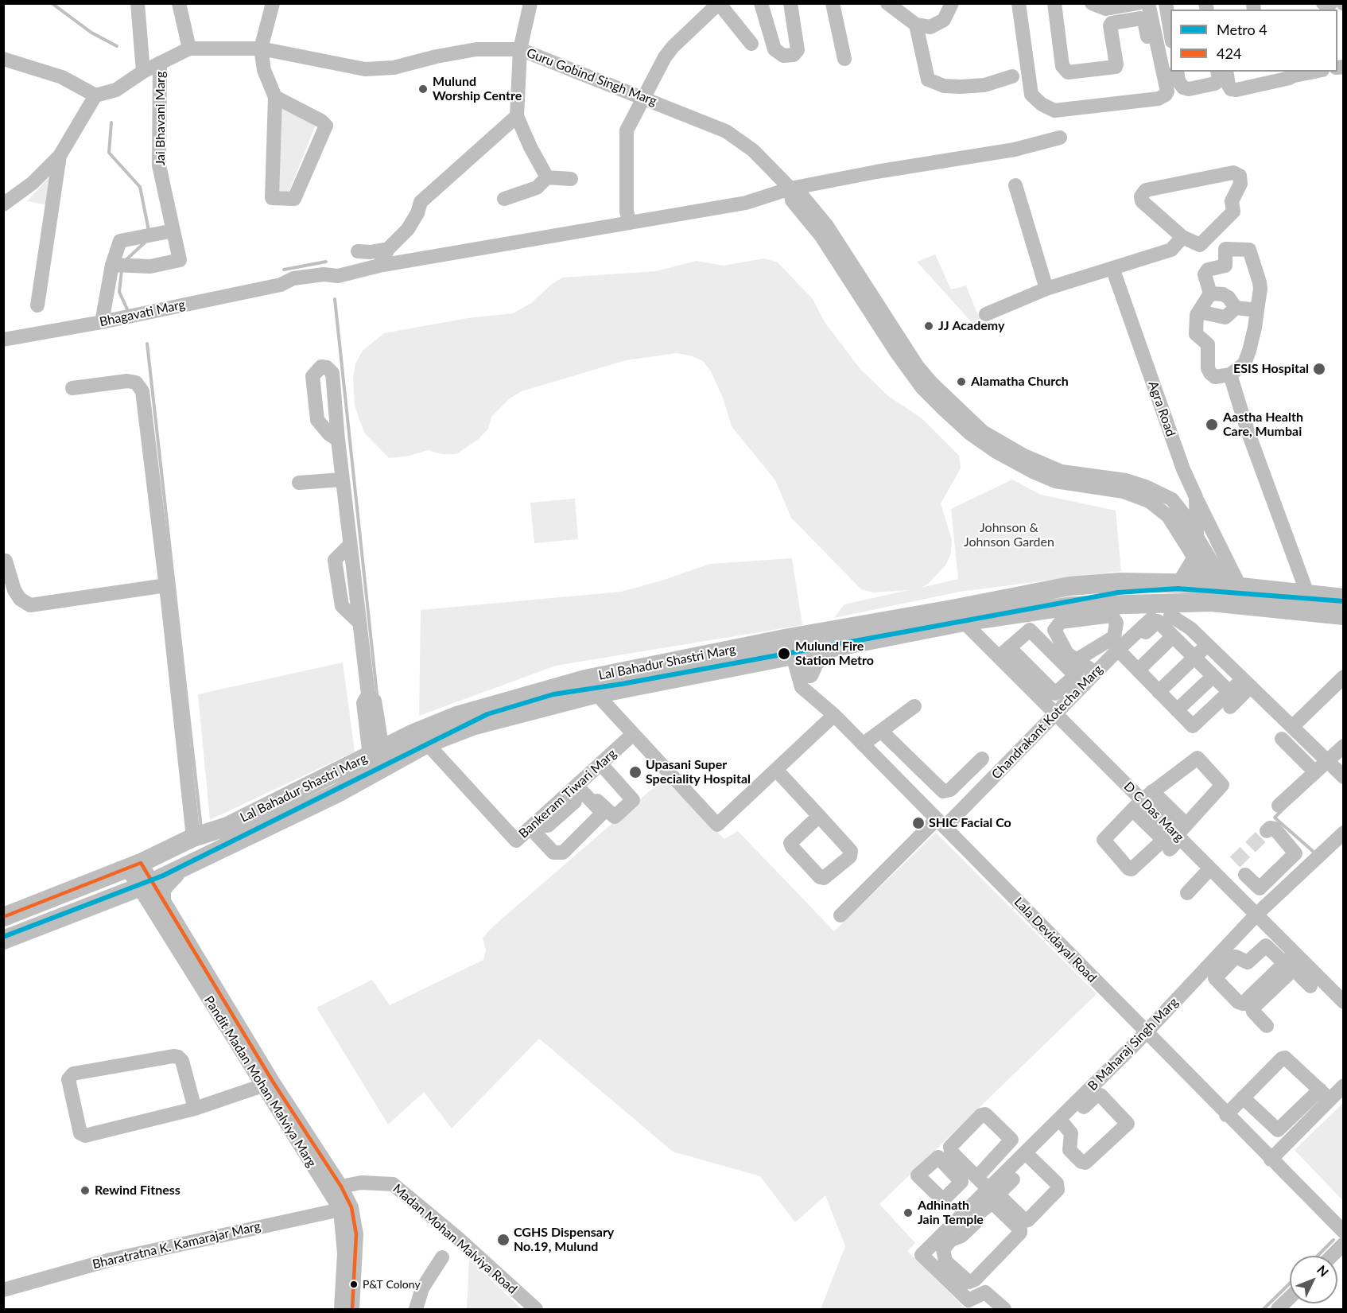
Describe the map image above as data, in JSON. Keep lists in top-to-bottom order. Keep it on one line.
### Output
{"streets":{"main road":["Lal Bahadur Shastri Marg"],"street":["Guru Gobind Singh Marg","Jai Bhavani Marg","Bhagavati Marg","Agra Road","Chandrakant Kotecha Marg","Bankeram Tiwari Marg","D C Das Marg","Lala Devidayal Road","B Maharaj Singh Marg","Pandit Madan Mohan Malviya Marg","Madan Mohan Malviya Road","Bharatratna K. Kamarajar Marg"]},"crossings":[["Guru Gobind Singh Marg","Jai Bhavani Marg"],["Guru Gobind Singh Marg","Bhagavati Marg"],["Guru Gobind Singh Marg","Agra Road"],["Guru Gobind Singh Marg","Lal Bahadur Shastri Marg"],["Lal Bahadur Shastri Marg","Bankeram Tiwari Marg"],["Lal Bahadur Shastri Marg","D C Das Marg"],["Lal Bahadur Shastri Marg","Lala Devidayal Road"],["Lal Bahadur Shastri Marg","Pandit Madan Mohan Malviya Marg"],["Chandrakant Kotecha Marg","D C Das Marg"],["Chandrakant Kotecha Marg","Lala Devidayal Road"],["D C Das Marg","B Maharaj Singh Marg"],["Lala Devidayal Road","B Maharaj Singh Marg"],["Pandit Madan Mohan Malviya Marg","Madan Mohan Malviya Road"],["Pandit Madan Mohan Malviya Marg","Bharatratna K. Kamarajar Marg"]],"parks":["Johnson & Johnson Garden"],"places":["Mulund Worship Centre","JJ Academy","ESIS Hospital","Alamatha Church","Aastha Health Care, Mumbai","Mulund Fire Station Metro","Upasani Super Speciality Hospital","SHIC Facial Co","Rewind Fitness","Adhinath Jain Temple","CGHS Dispensary No.19, Mulund","P&T Colony"],"lines":["metro line 4","transit line 424"],"legend":["Metro 4","424"],"north":"top right"}
